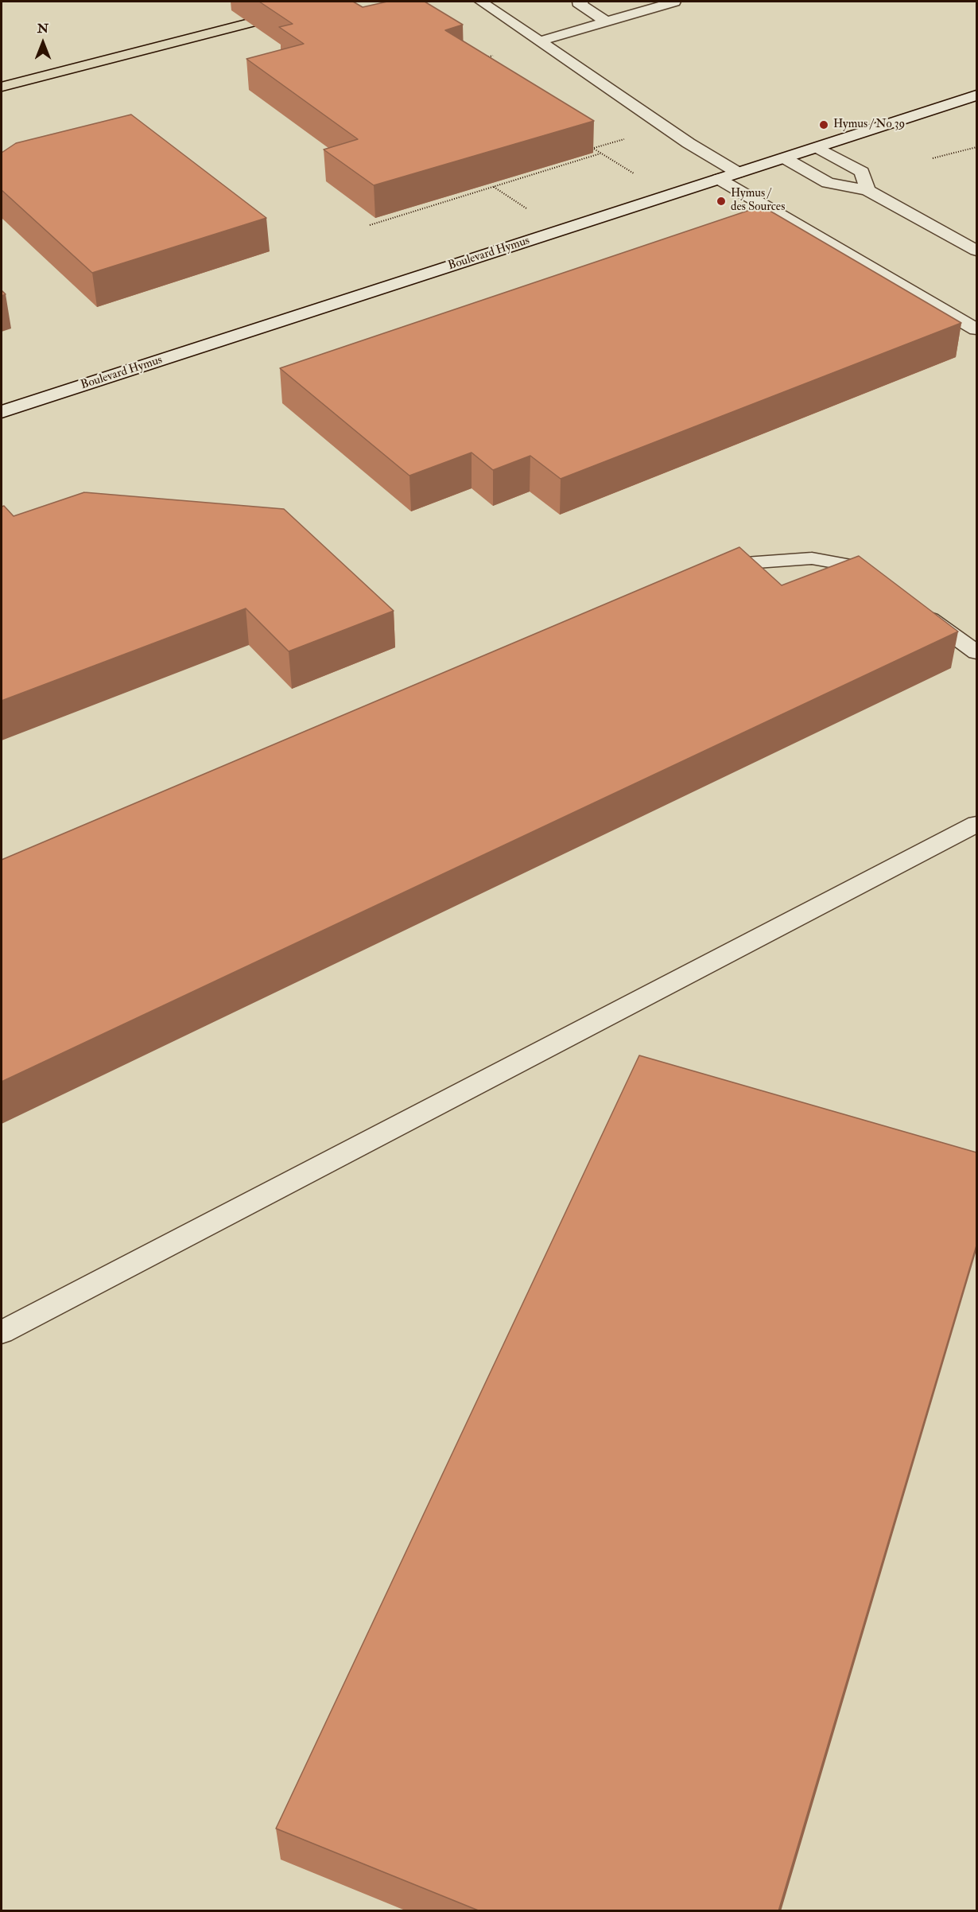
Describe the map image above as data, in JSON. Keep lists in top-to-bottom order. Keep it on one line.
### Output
{"streets":{"street":["Boulevard Hymus"]},"places":["Hymus / No 39","Hymus / des Sources"],"north":"top"}
